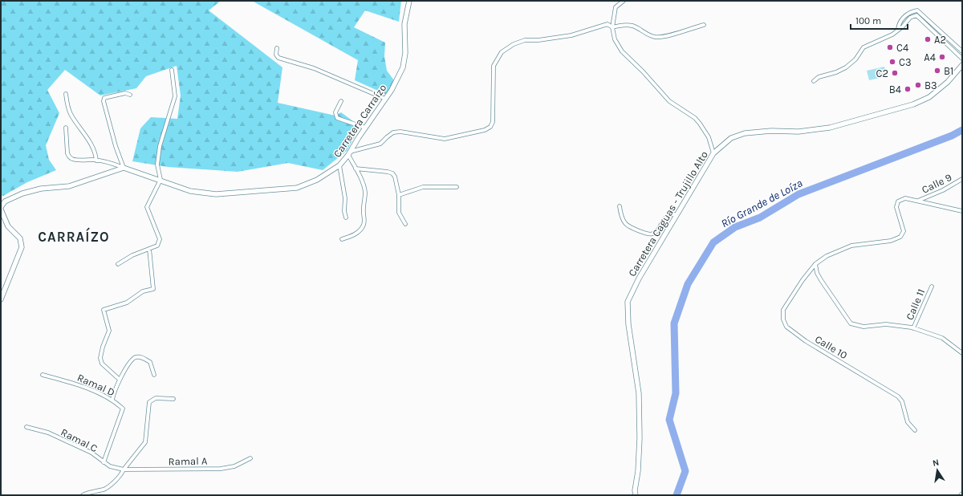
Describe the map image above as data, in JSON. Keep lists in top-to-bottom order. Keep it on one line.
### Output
{"streets":{"street":["Carretera Carraízo","Calle 9","Carretera Caguas - Trujillo Alto","Calle 11","Calle 10","Ramal D","Ramal C","Ramal A"]},"crossings":[["Calle 9","Calle 10"],["Ramal D","Ramal C"],["Ramal C","Ramal A"]],"districts":["CARRAÍZO"],"water":["Río Grande de Loíza"],"places":["A2","C4","A4","C3","B1","C2","B3","B4"],"scale_bar":"100 m","north":"top"}
